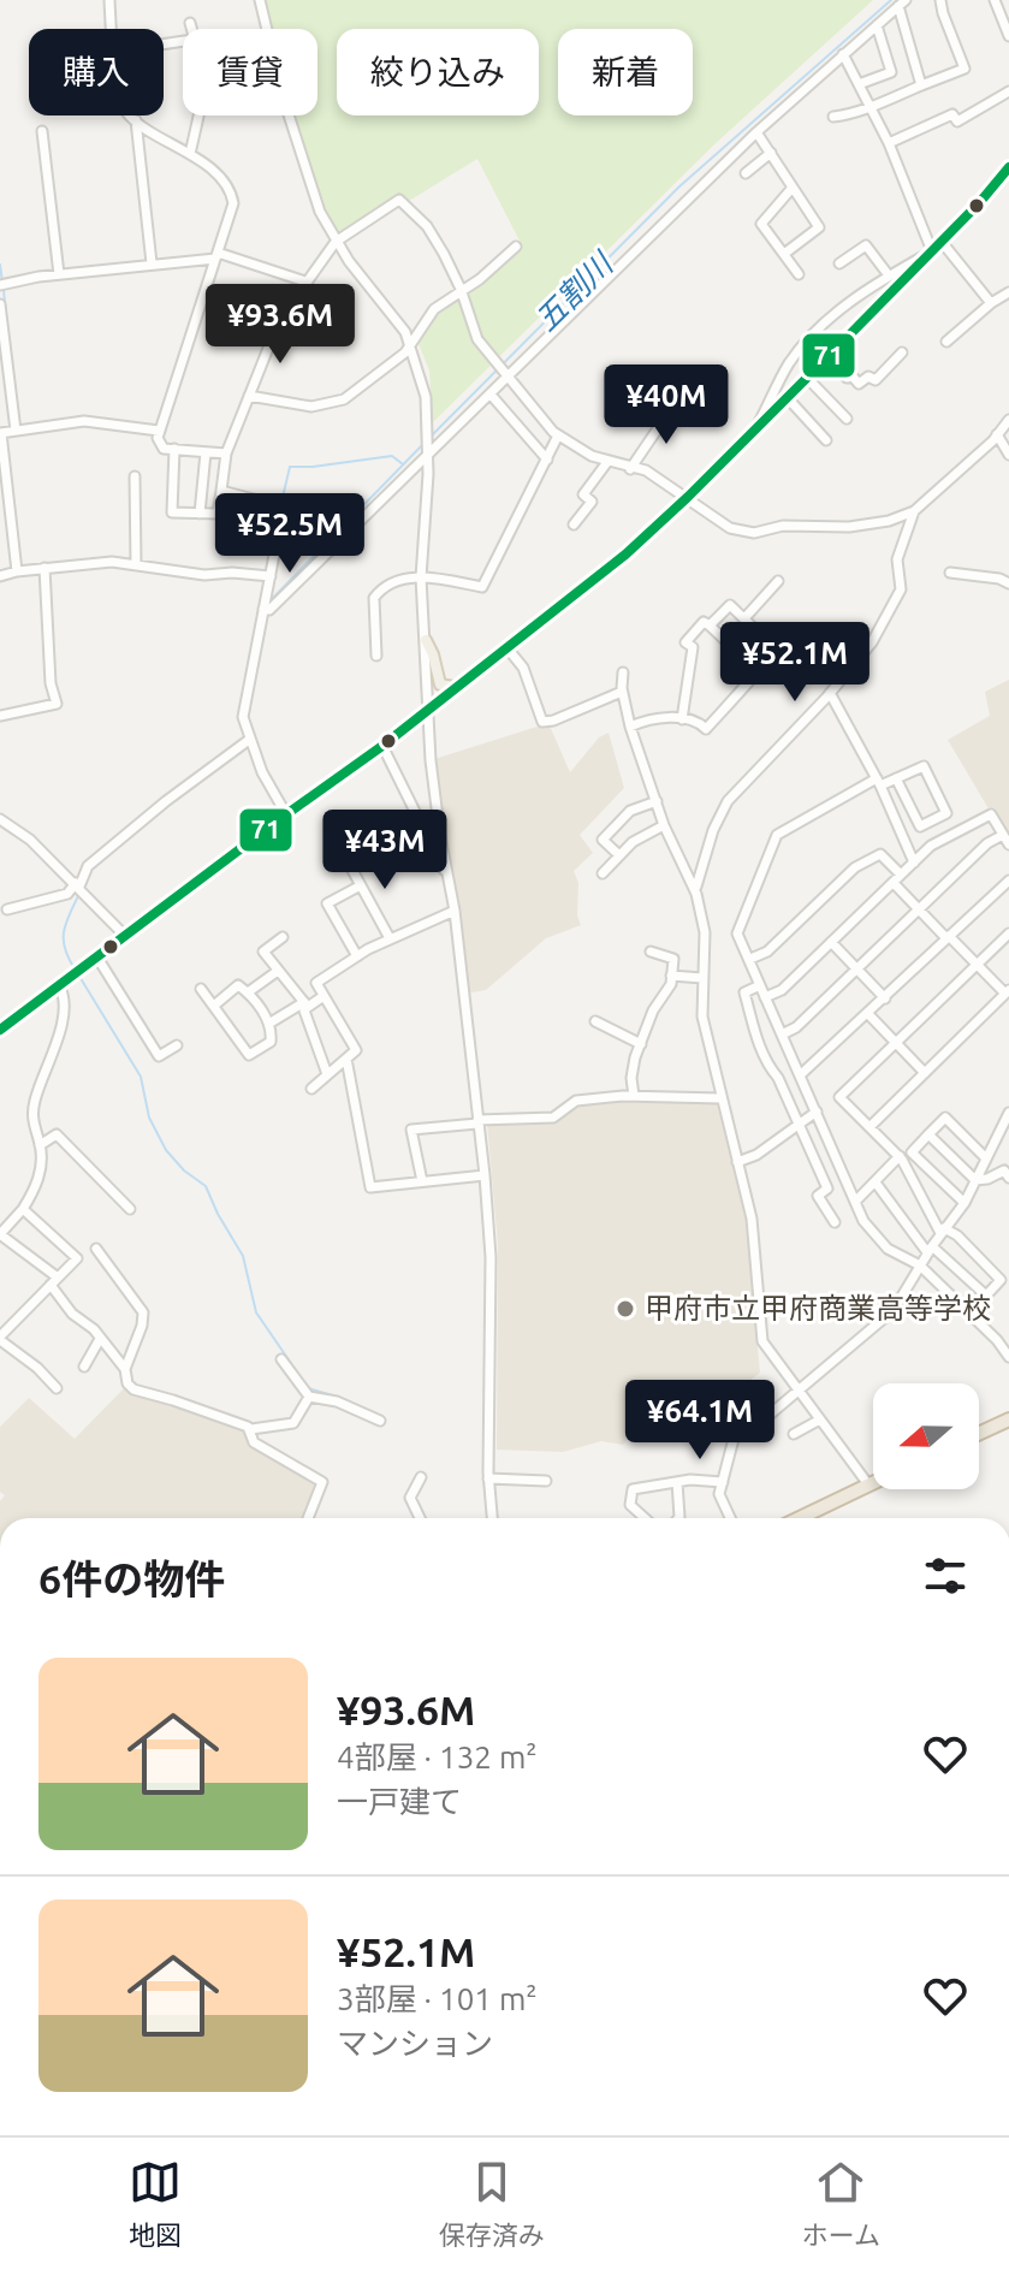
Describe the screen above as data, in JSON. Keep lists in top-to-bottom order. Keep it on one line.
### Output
{"water":["五割川"],"places":["甲府市立甲府商業高等学校"],"lines":["transit line 71"],"north":"left","page":{"chip":["購入","賃貸","絞り込み","新着"],"price":["¥93.6M","¥40M","¥52.5M","¥52.1M","¥43M","¥64.1M"],"heading":"6件の物件","list":[{"name":"¥93.6M","note":"4部屋 · 132 m² · 一戸建て"},{"name":"¥52.1M","note":"3部屋 · 101 m² · マンション"}],"tabs":["地図","保存済み","ホーム"]}}
